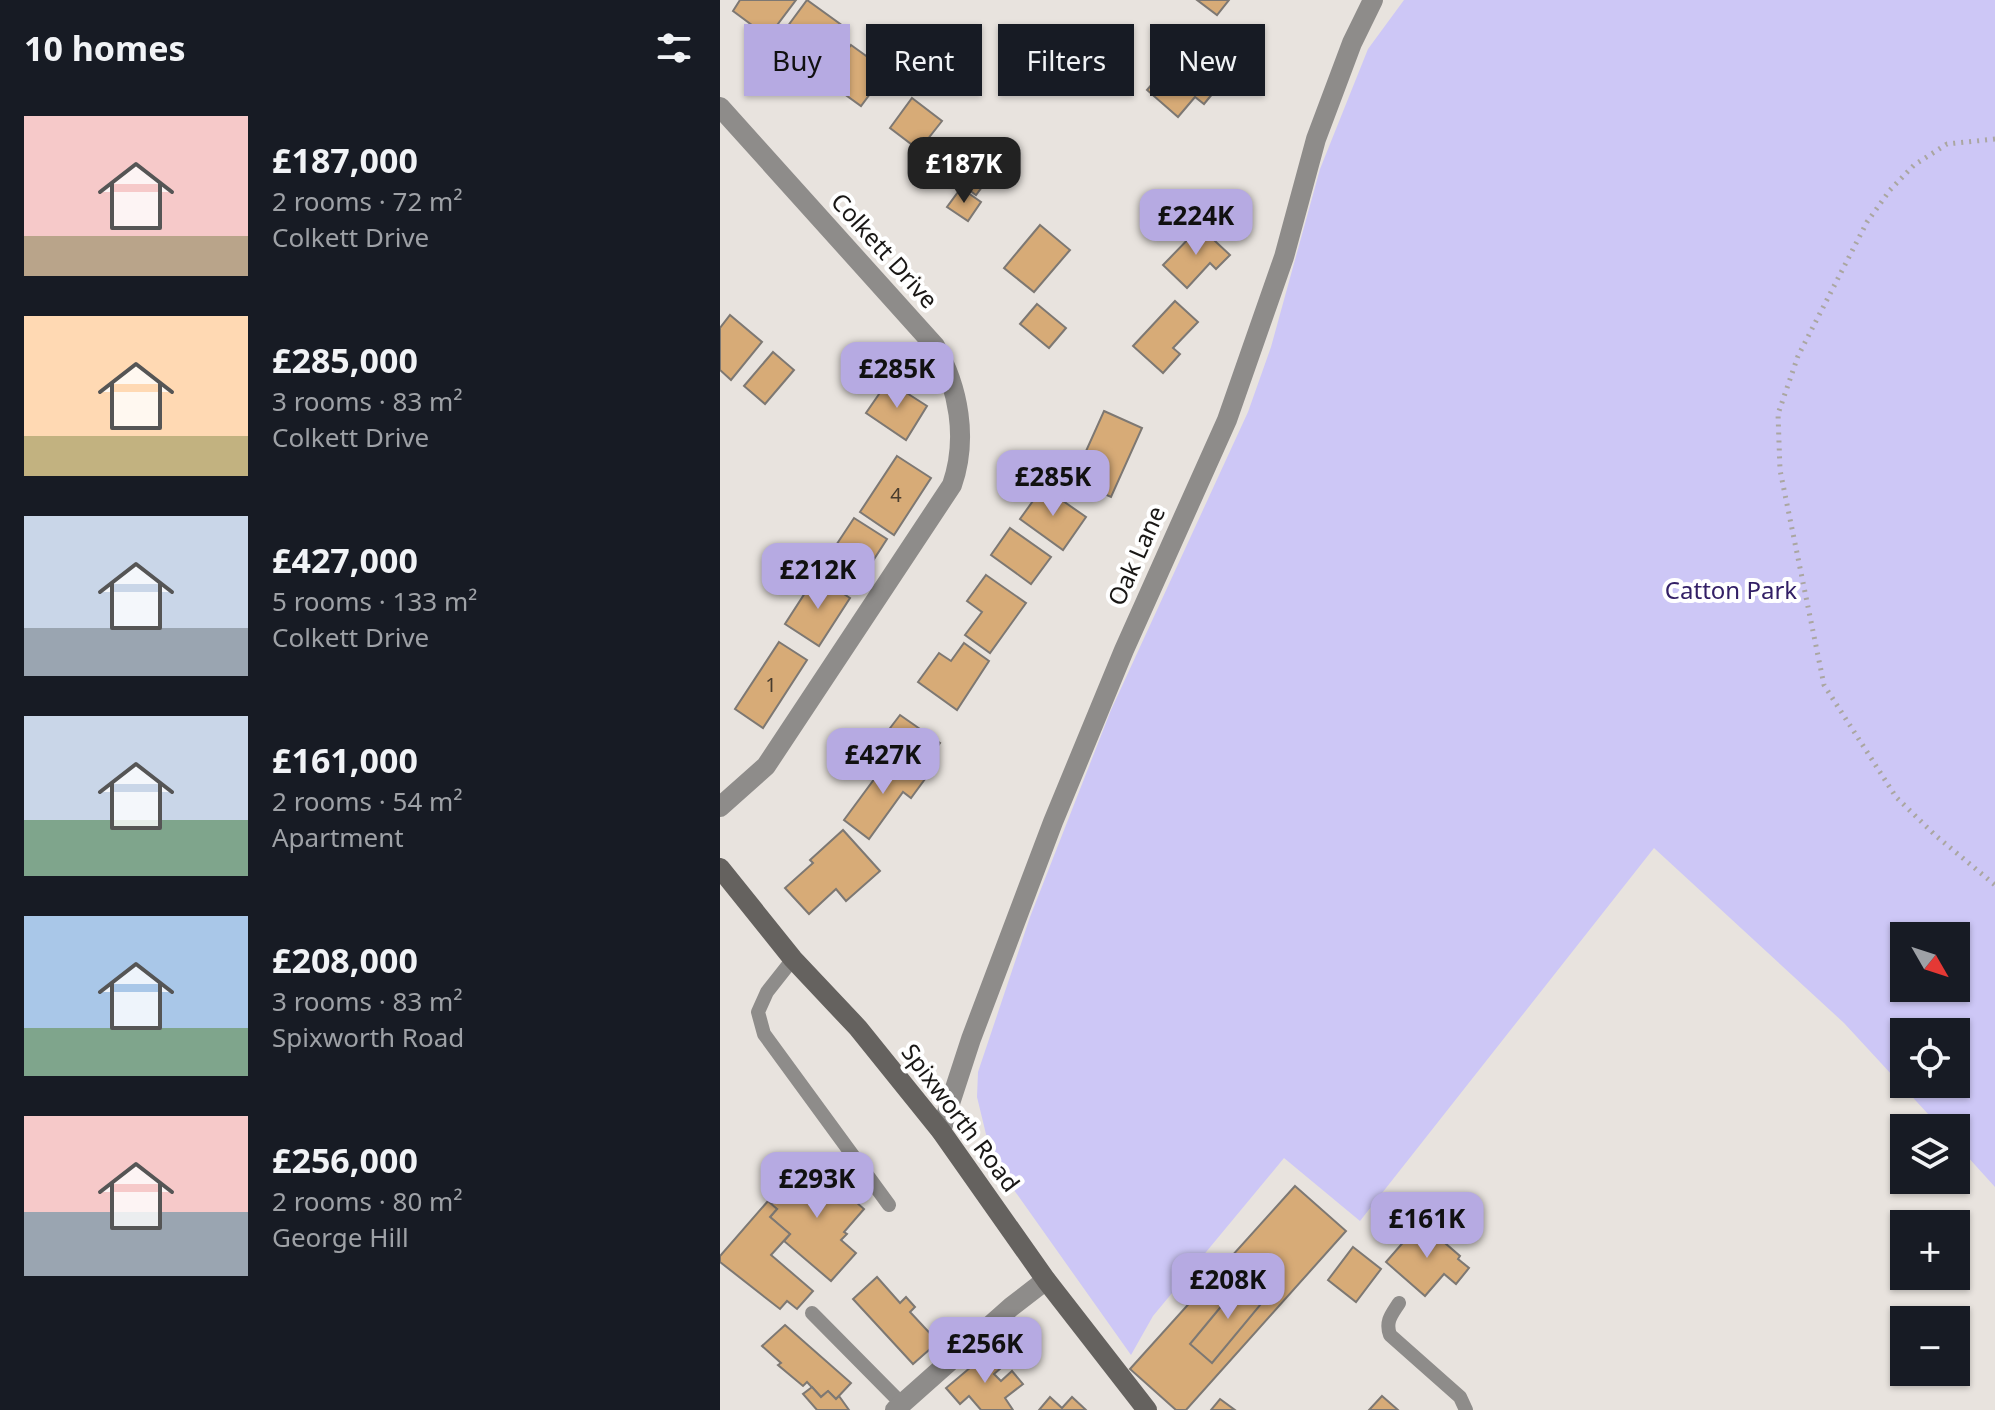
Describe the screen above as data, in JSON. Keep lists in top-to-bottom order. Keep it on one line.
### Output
{"streets":{"street":["Colkett Drive","Oak Lane","Spixworth Road"]},"crossings":[["Oak Lane","Spixworth Road"]],"parks":["Catton Park"],"house_numbers":["4","1"],"north":"bottom right","page":{"heading":"10 homes","chip":["Buy","Rent","Filters","New"],"list":[{"name":"£187,000","note":"2 rooms · 72 m² · Colkett Drive"},{"name":"£285,000","note":"3 rooms · 83 m² · Colkett Drive"},{"name":"£427,000","note":"5 rooms · 133 m² · Colkett Drive"},{"name":"£161,000","note":"2 rooms · 54 m² · Apartment"},{"name":"£208,000","note":"3 rooms · 83 m² · Spixworth Road"},{"name":"£256,000","note":"2 rooms · 80 m² · George Hill"}],"price":["£187K","£224K","£285K","£285K","£212K","£427K","£293K","£161K","£208K","£256K"],"map_buttons":["+","−"]}}
